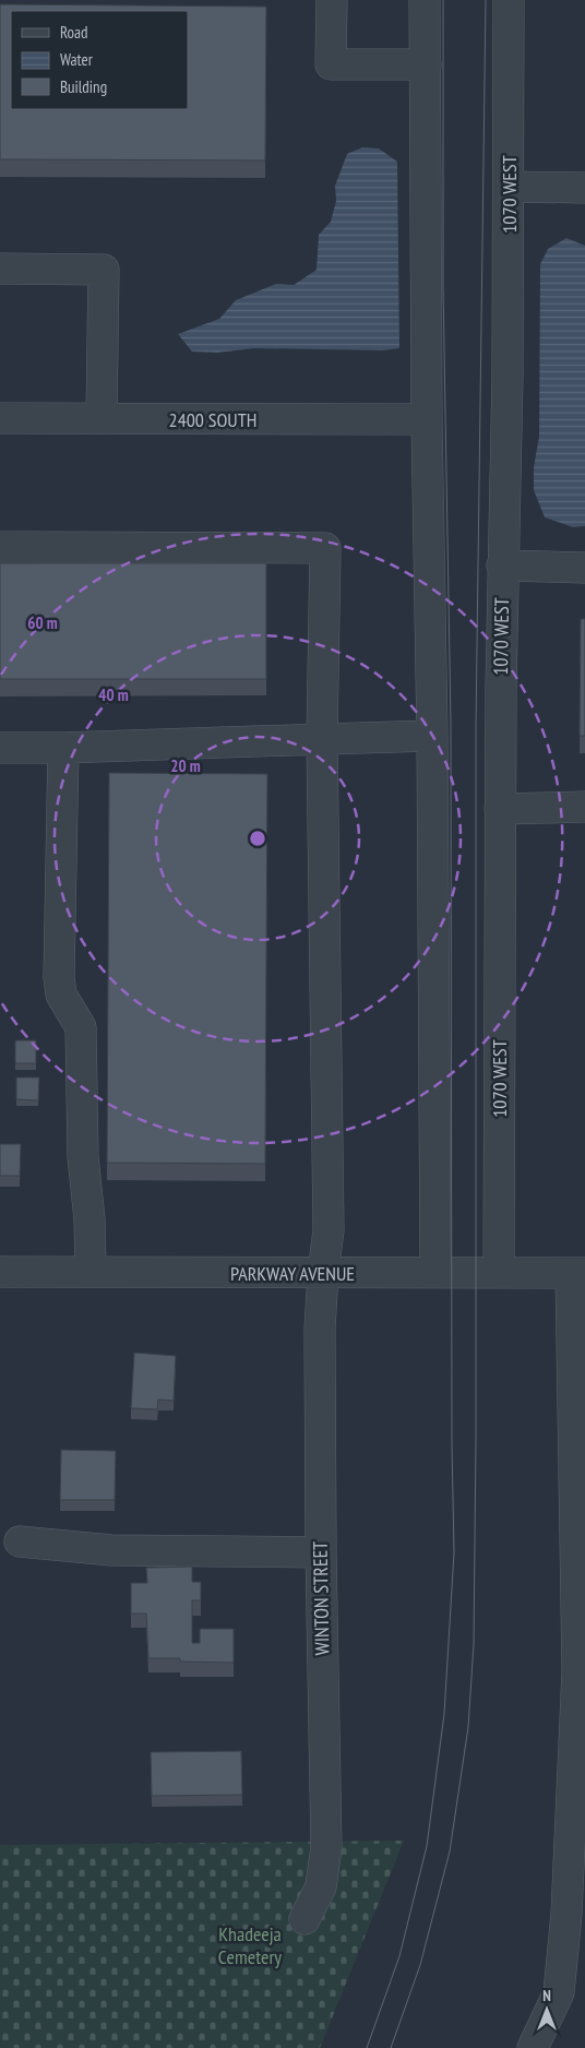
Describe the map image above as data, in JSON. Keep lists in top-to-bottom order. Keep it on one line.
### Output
{"streets":{"street":["1070 WEST","2400 SOUTH","PARKWAY AVENUE","WINTON STREET"]},"crossings":[["1070 WEST","PARKWAY AVENUE"],["PARKWAY AVENUE","WINTON STREET"]],"parks":["Khadeeja Cemetery"],"legend":["Road","Water","Building"],"north":"top","rings":["60 m","40 m","20 m"]}
